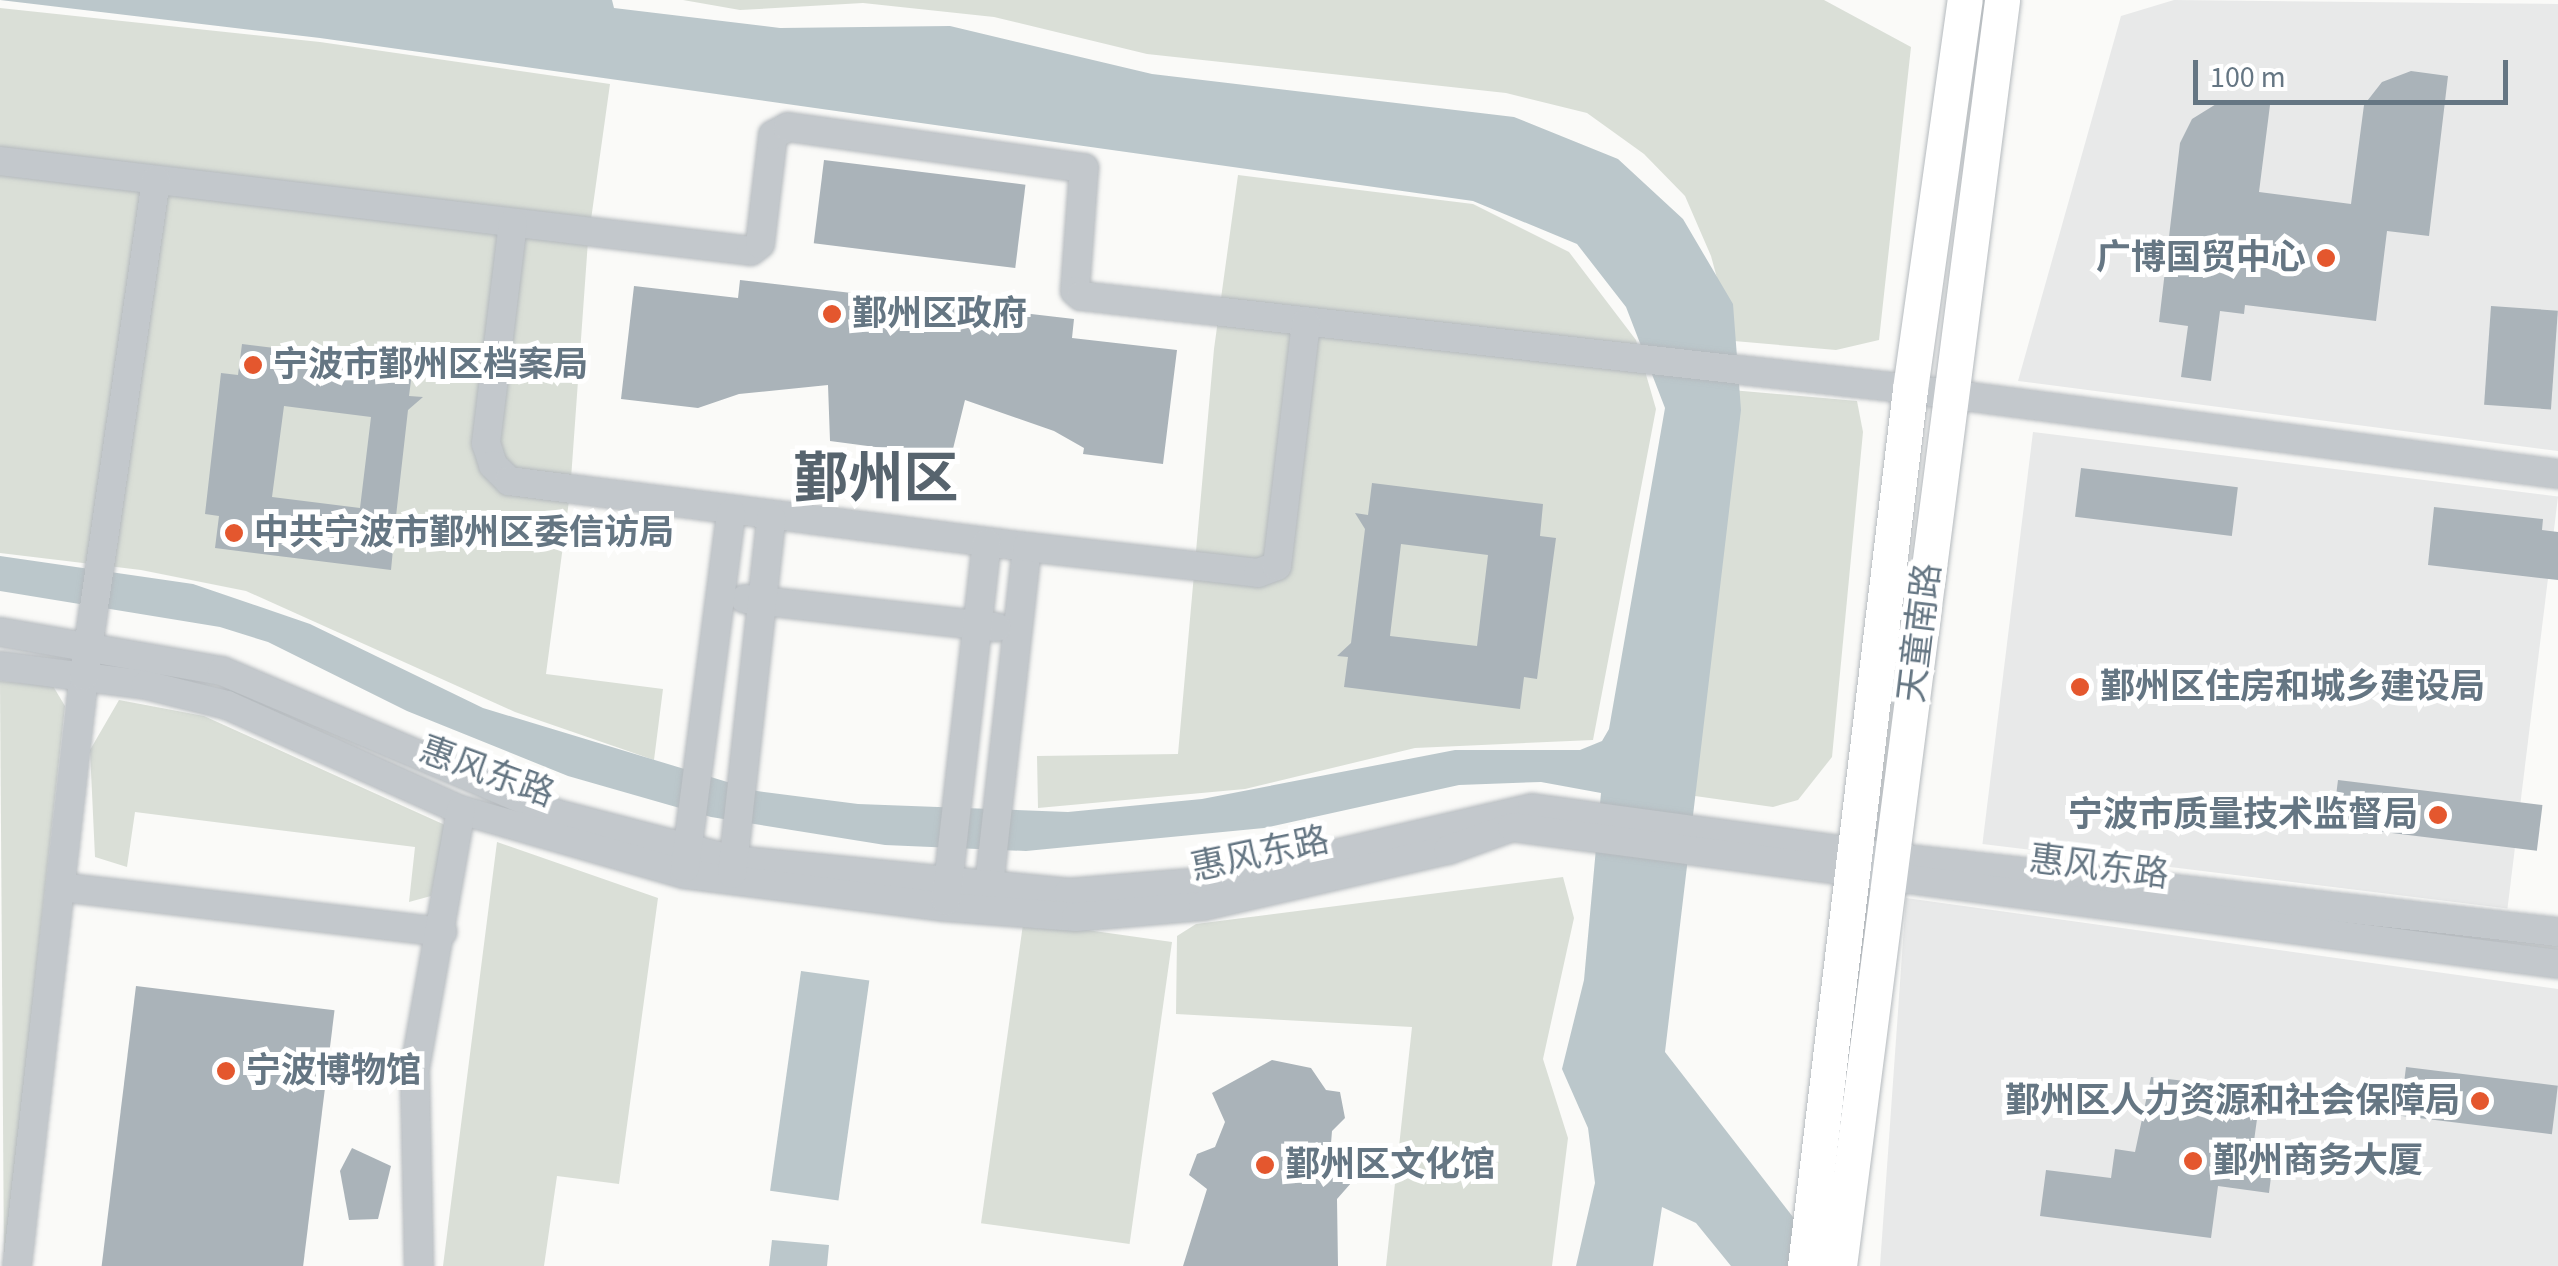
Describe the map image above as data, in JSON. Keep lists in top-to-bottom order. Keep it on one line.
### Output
{"streets":{"main road":["天童南路"],"street":["惠风东路"]},"crossings":[["天童南路","惠风东路"]],"districts":["鄞州区"],"places":["广博国贸中心","鄞州区政府","宁波市鄞州区档案局","中共宁波市鄞州区委信访局","鄞州区住房和城乡建设局","宁波市质量技术监督局","宁波博物馆","鄞州区人力资源和社会保障局","鄞州商务大厦","鄞州区文化馆"],"scale_bar":"100 m"}
